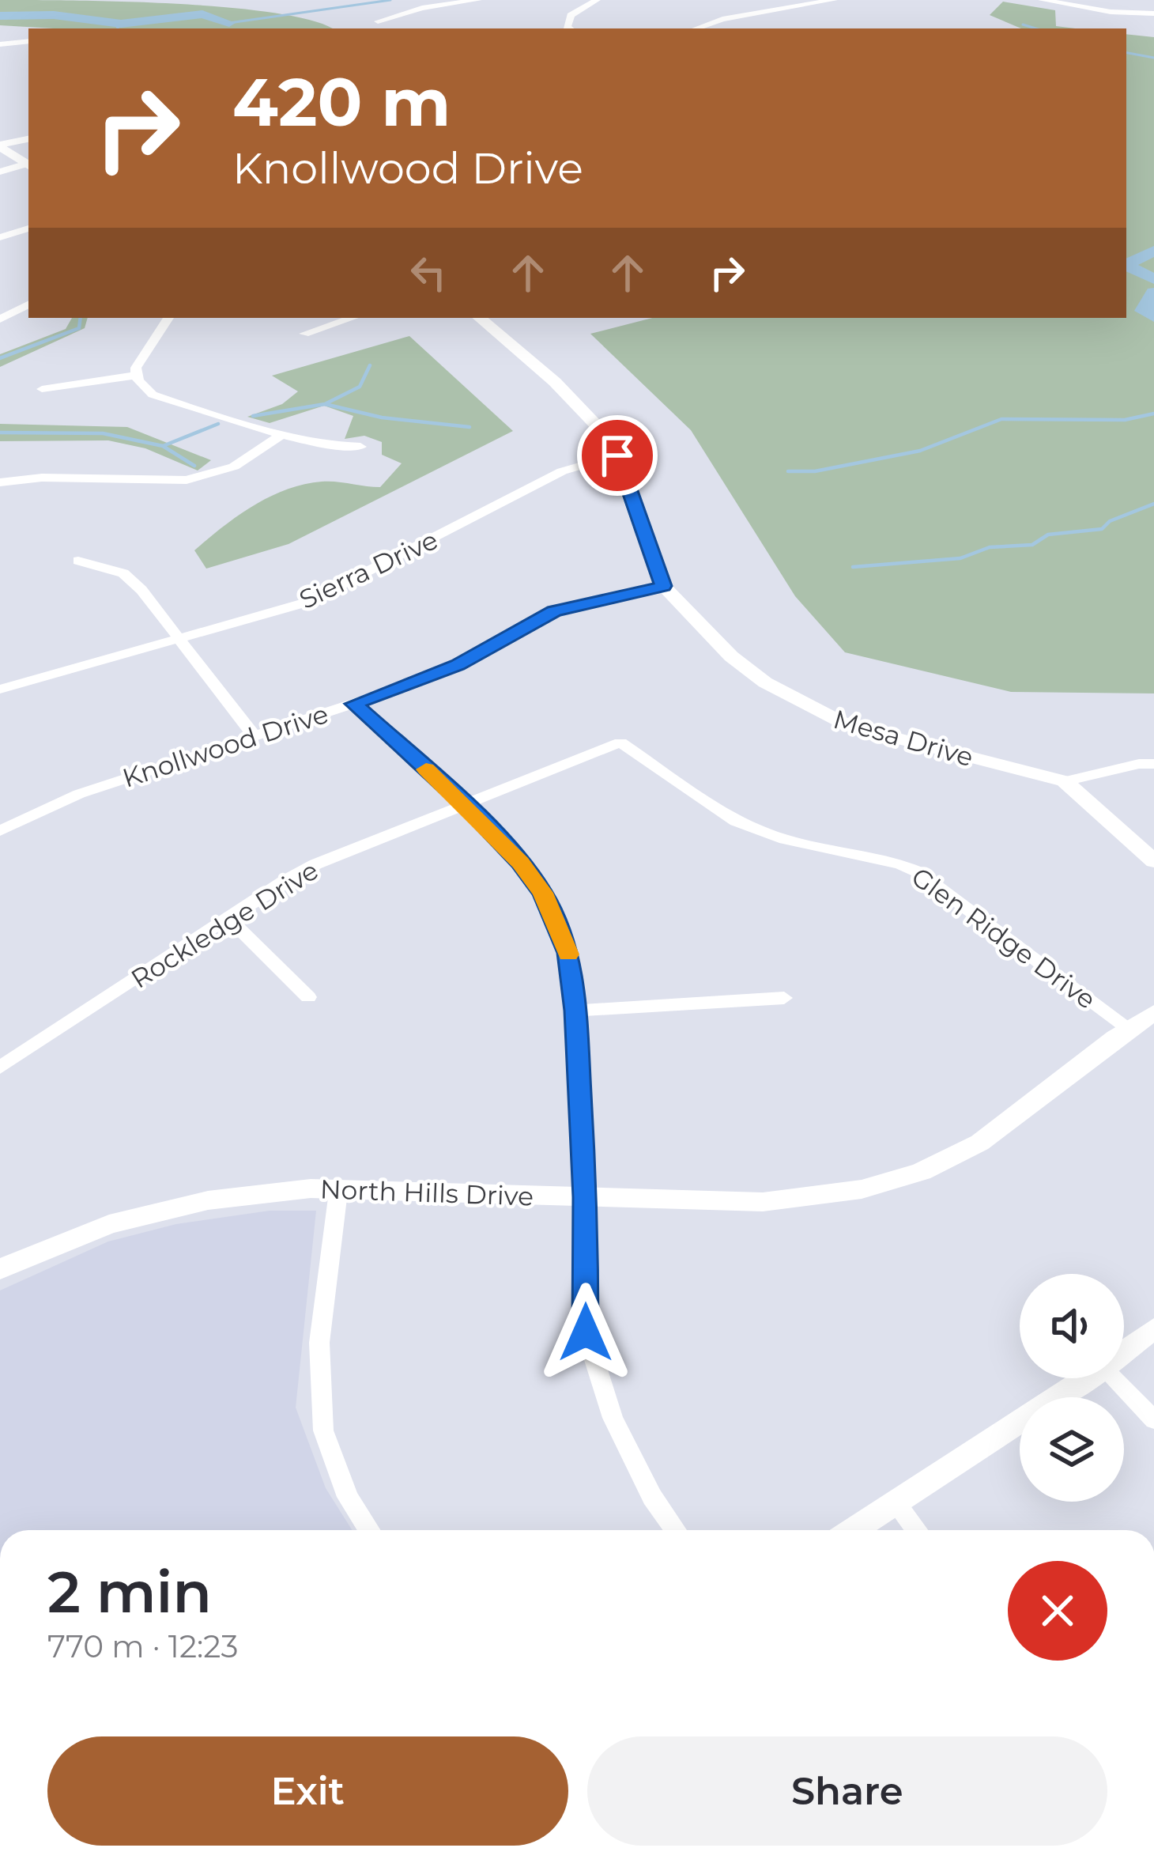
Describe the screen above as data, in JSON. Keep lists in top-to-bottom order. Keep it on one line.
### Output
{"streets":{"street":["Sierra Drive","Mesa Drive","Knollwood Drive","Rockledge Drive","Glen Ridge Drive","North Hills Drive"]},"crossings":[["Sierra Drive","Mesa Drive"],["Mesa Drive","Knollwood Drive"],["Rockledge Drive","Glen Ridge Drive"],["Glen Ridge Drive","North Hills Drive"]],"page":{"turn":["420 m","Knollwood Drive"],"heading":["2 min","770 m · 12:23"],"buttons":["Exit","Share"]}}
